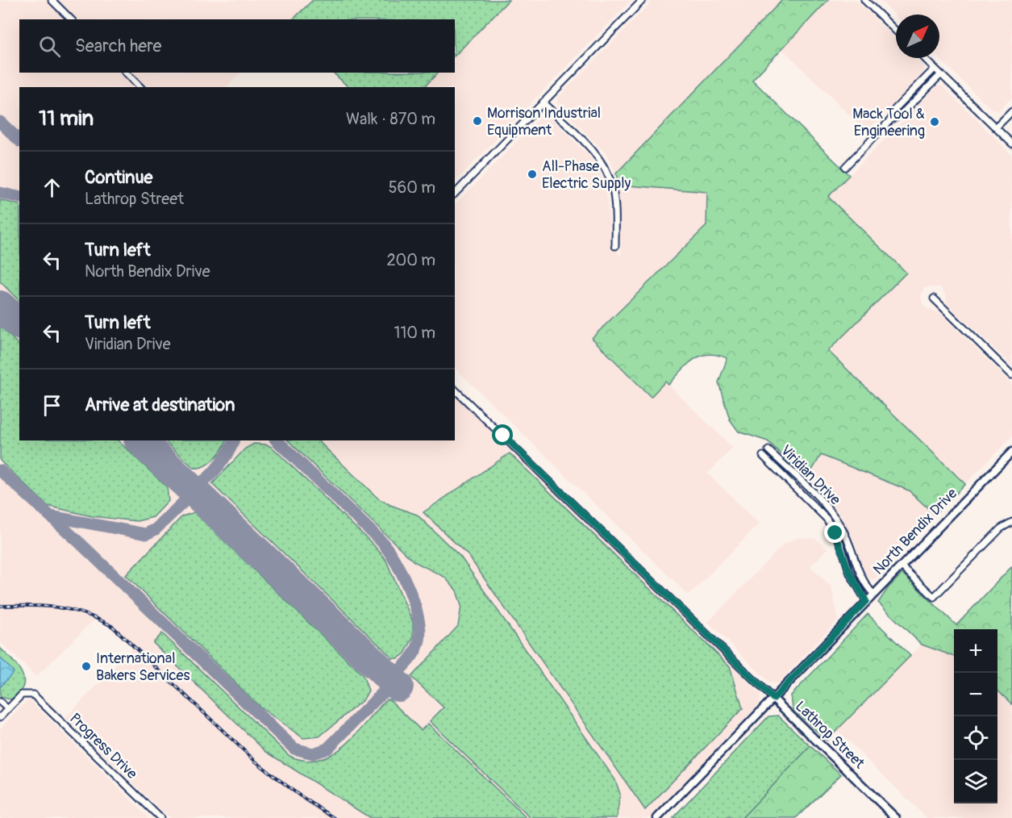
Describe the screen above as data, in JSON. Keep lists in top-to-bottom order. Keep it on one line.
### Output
{"streets":{"street":["Viridian Drive","North Bendix Drive","Lathrop Street","Progress Drive"]},"crossings":[["Viridian Drive","North Bendix Drive"],["North Bendix Drive","Lathrop Street"]],"places":["Morrison Industrial Equipment","Mack Tool & Engineering","All-Phase Electric Supply","International Bakers Services"],"north":"top right","page":{"search":"Search here","heading":["11 min","Walk · 870 m"],"list":[["Continue","Lathrop Street","560 m"],["Turn left","North Bendix Drive","200 m"],["Turn left","Viridian Drive","110 m"],"Arrive at destination"],"map_buttons":["+","−"]}}
